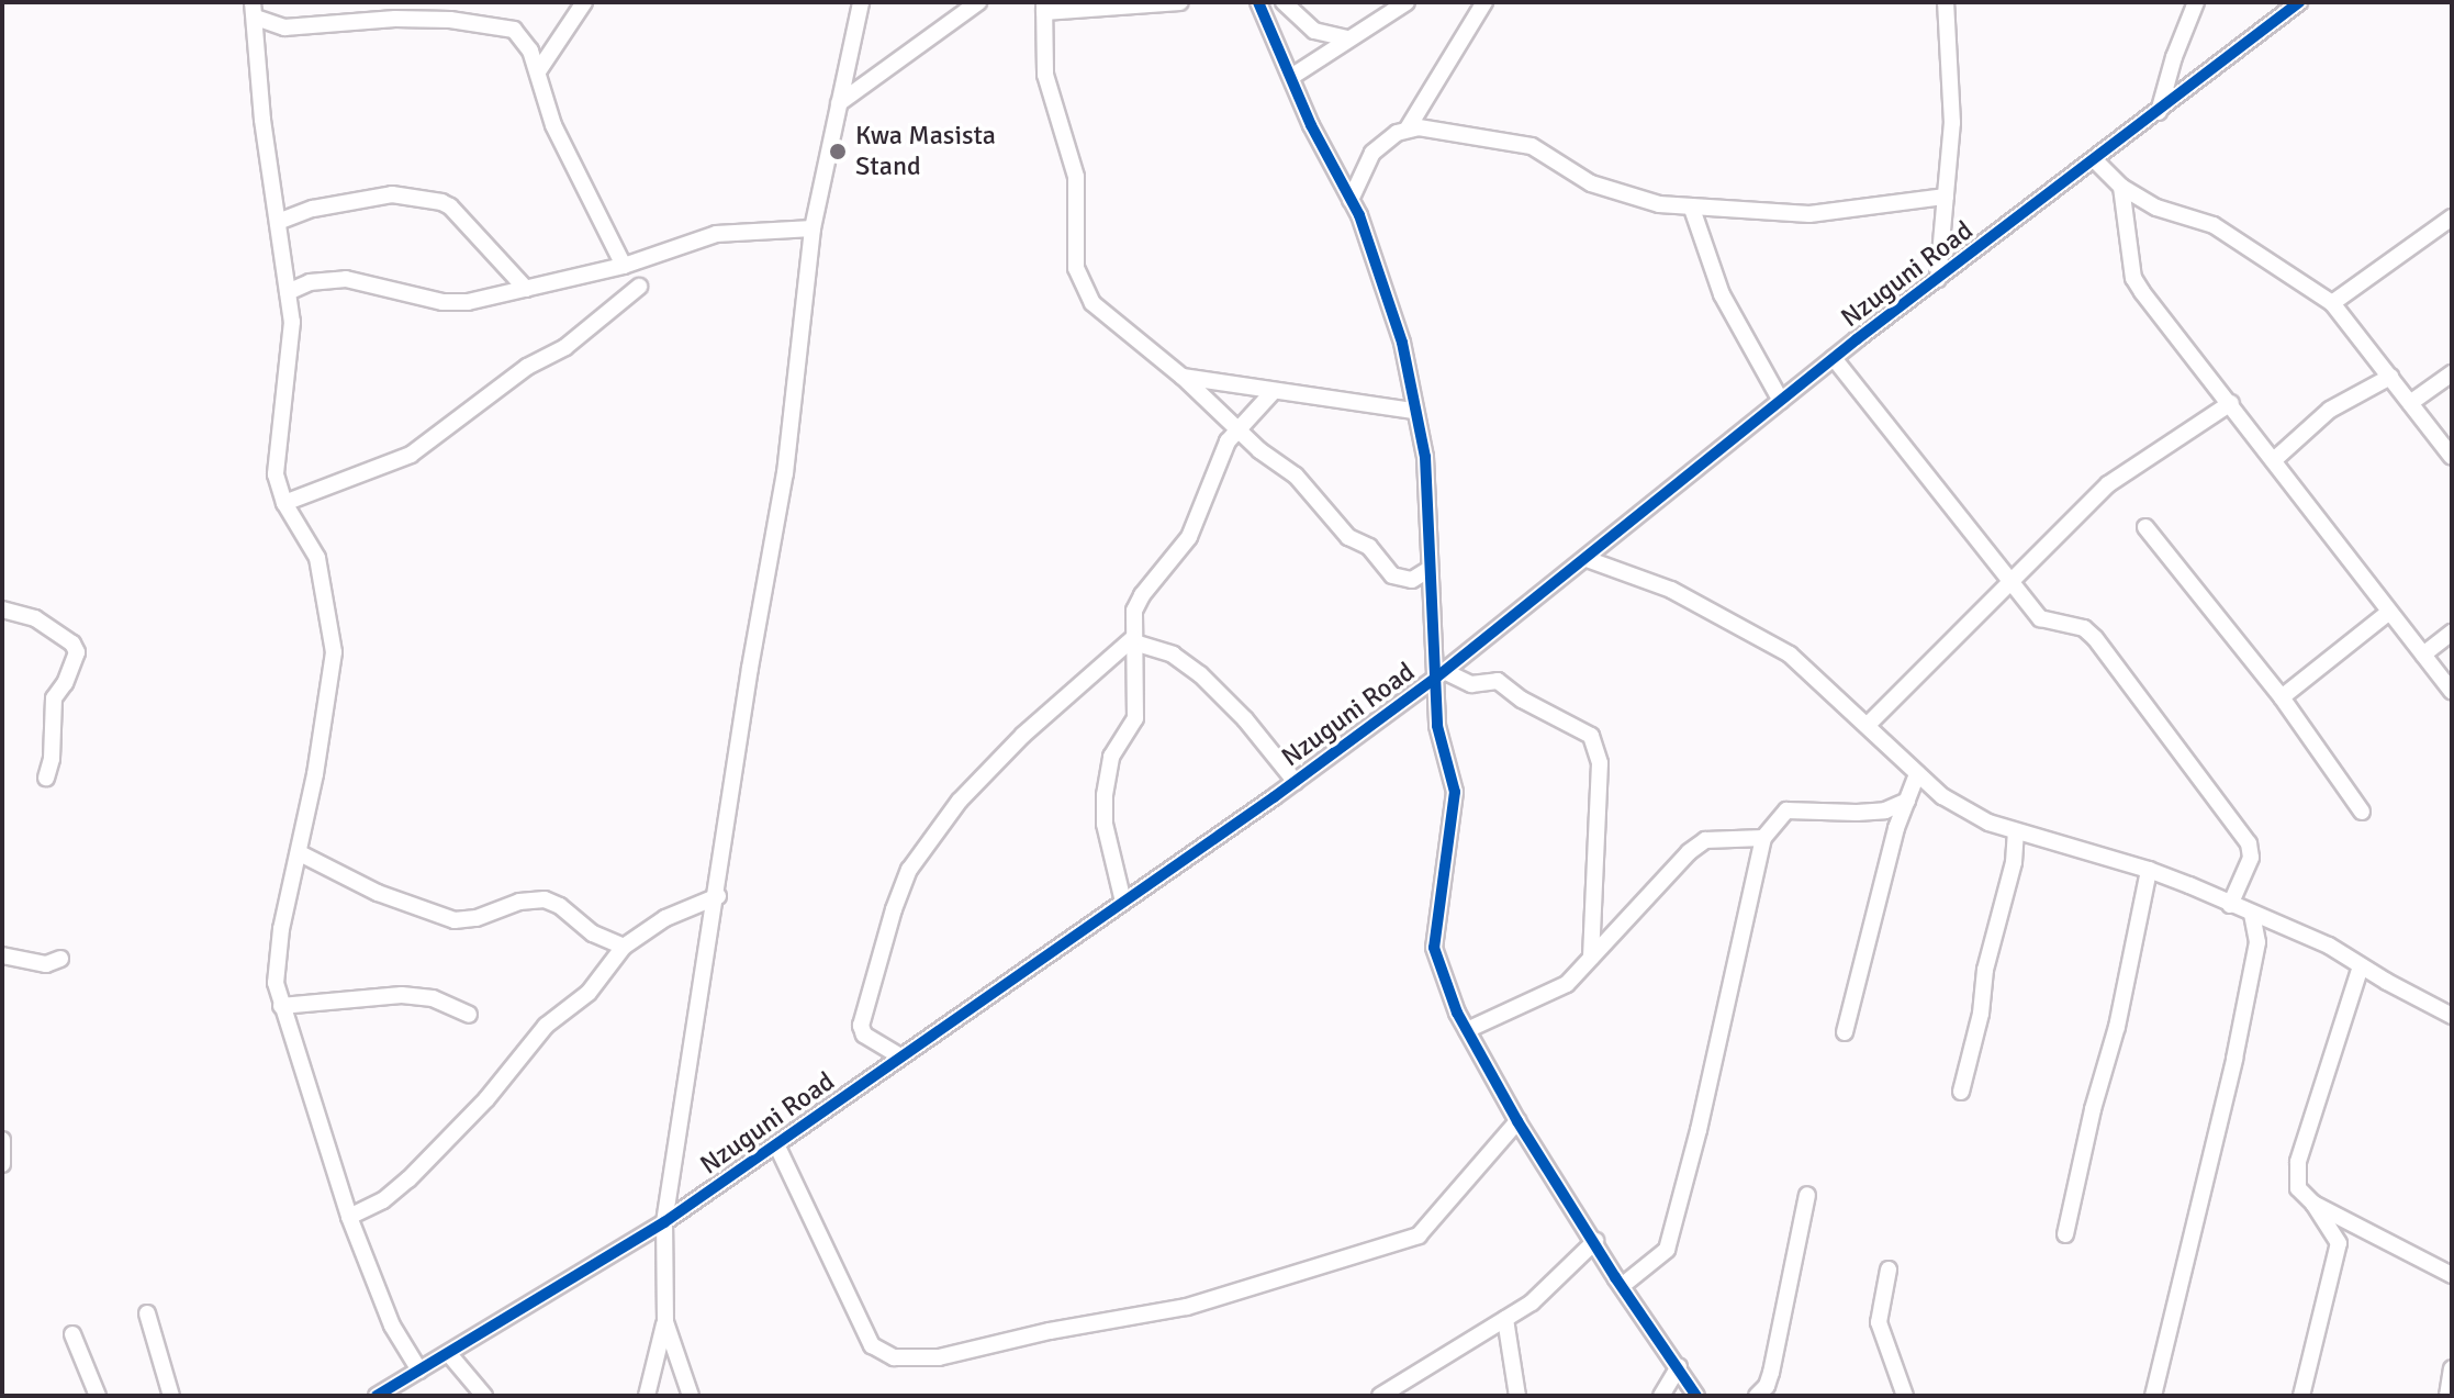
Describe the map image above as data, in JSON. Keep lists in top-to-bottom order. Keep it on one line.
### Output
{"streets":{"street":["Nzuguni Road"]},"places":["Kwa Masista Stand"]}
